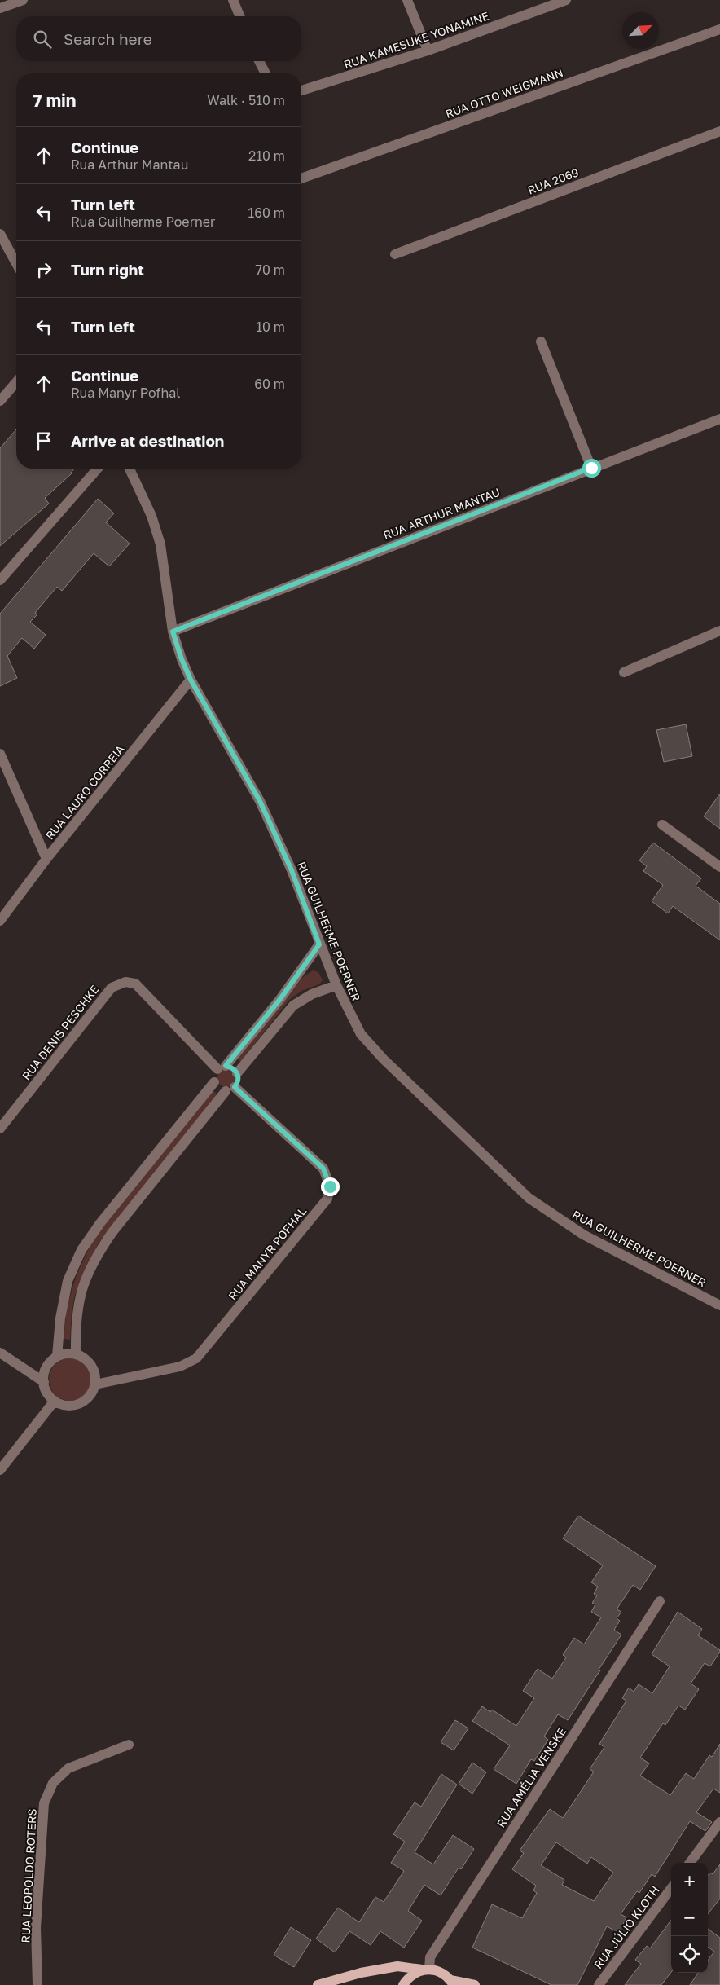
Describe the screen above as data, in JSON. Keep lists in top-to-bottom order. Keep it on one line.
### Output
{"streets":{"street":["RUA KAMESUKE YONAMINE","RUA OTTO WEIGMANN","RUA 2069","RUA ARTHUR MANTAU","RUA LAURO CORREIA","RUA GUILHERME POERNER","RUA DENIS PESCHKE","RUA MANYR POFHAL","RUA AMÉLIA VENSKE","RUA LEOPOLDO ROTERS","RUA JÚLIO KLOTH"]},"crossings":[["RUA ARTHUR MANTAU","RUA GUILHERME POERNER"],["RUA LAURO CORREIA","RUA GUILHERME POERNER"],["RUA DENIS PESCHKE","RUA MANYR POFHAL"]],"north":"top right","page":{"search":"Search here","heading":["7 min","Walk · 510 m"],"list":[["Continue","Rua Arthur Mantau","210 m"],["Turn left","Rua Guilherme Poerner","160 m"],["Turn right","70 m"],["Turn left","10 m"],["Continue","Rua Manyr Pofhal","60 m"],"Arrive at destination"],"map_buttons":["+","−"]}}
